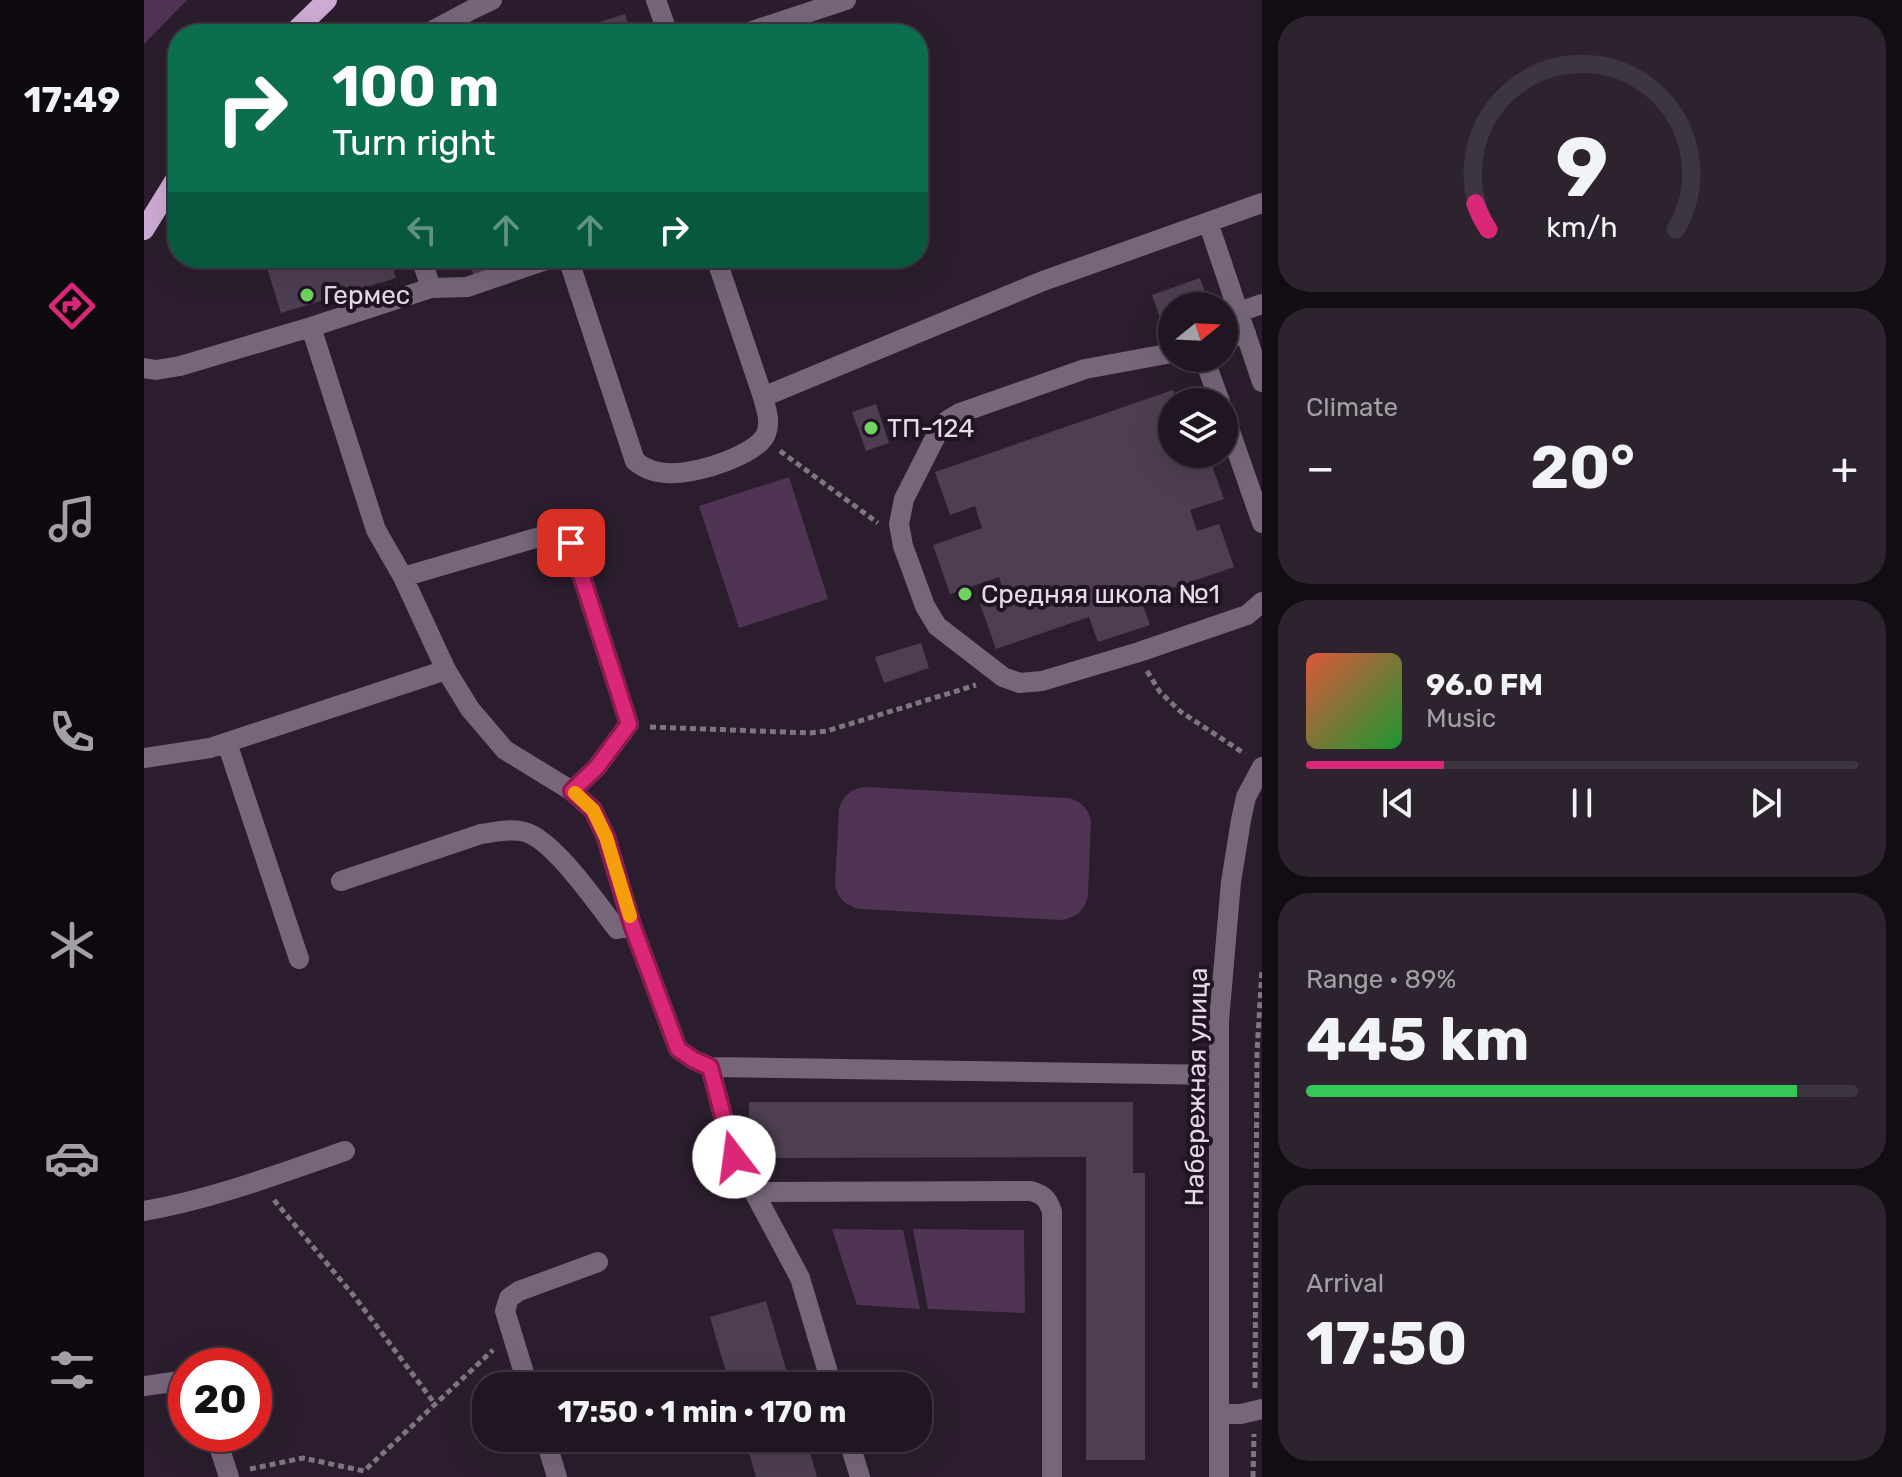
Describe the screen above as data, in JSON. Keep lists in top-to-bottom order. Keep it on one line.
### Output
{"streets":{"street":["Набережная улица"]},"places":["Гермес","ТП-124","Средняя школа №1"],"north":"right","page":{"tabs":"17:49","turn":["100 m","Turn right"],"tile":["Climate",["Range · 89%","445 km"],["Arrival","17:50"]],"heat":["−","20°","+"],"song":["96.0 FM","Music"],"limit":"20","trip":"17:50 · 1 min · 170 m","gauge":["9","km/h"]}}
